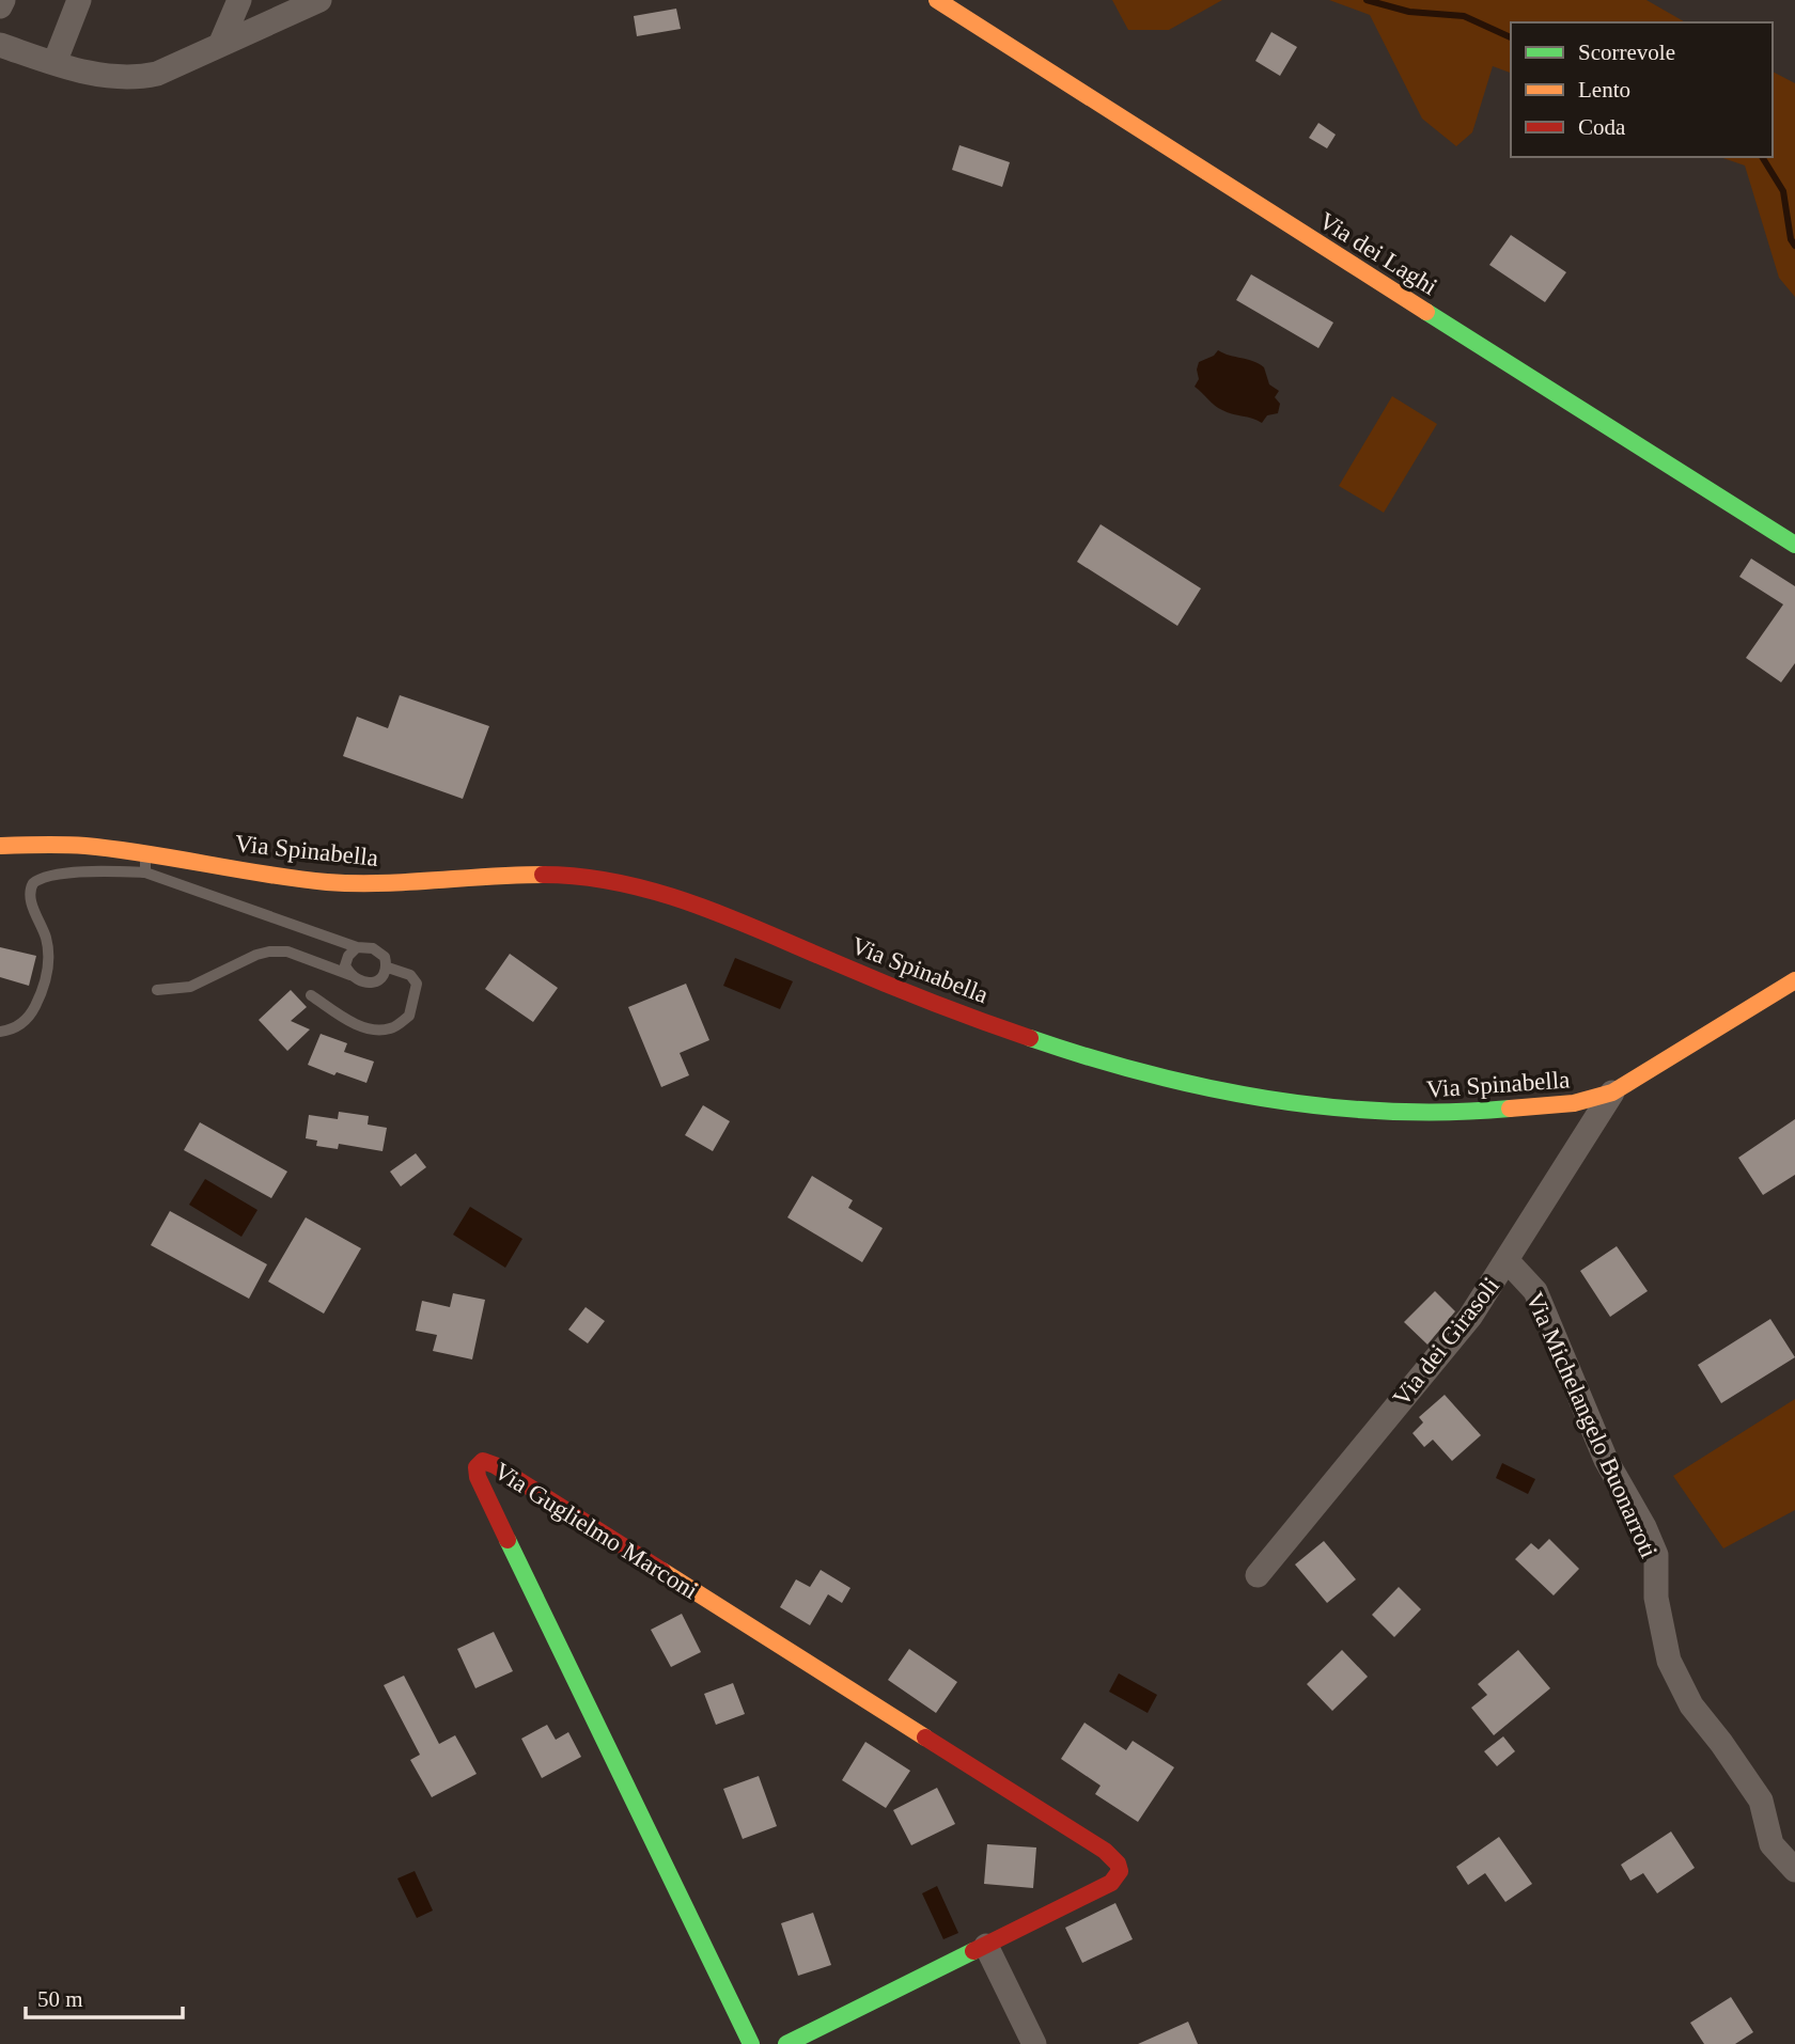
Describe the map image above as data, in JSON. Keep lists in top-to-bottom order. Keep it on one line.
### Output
{"streets":{"street":["Via dei Laghi","Via Spinabella","Via dei Girasoli","Via Michelangelo Buonarroti","Via Guglielmo Marconi"]},"crossings":[["Via Spinabella","Via dei Girasoli"],["Via dei Girasoli","Via Michelangelo Buonarroti"]],"legend":["Scorrevole","Lento","Coda"],"scale_bar":"50 m"}
